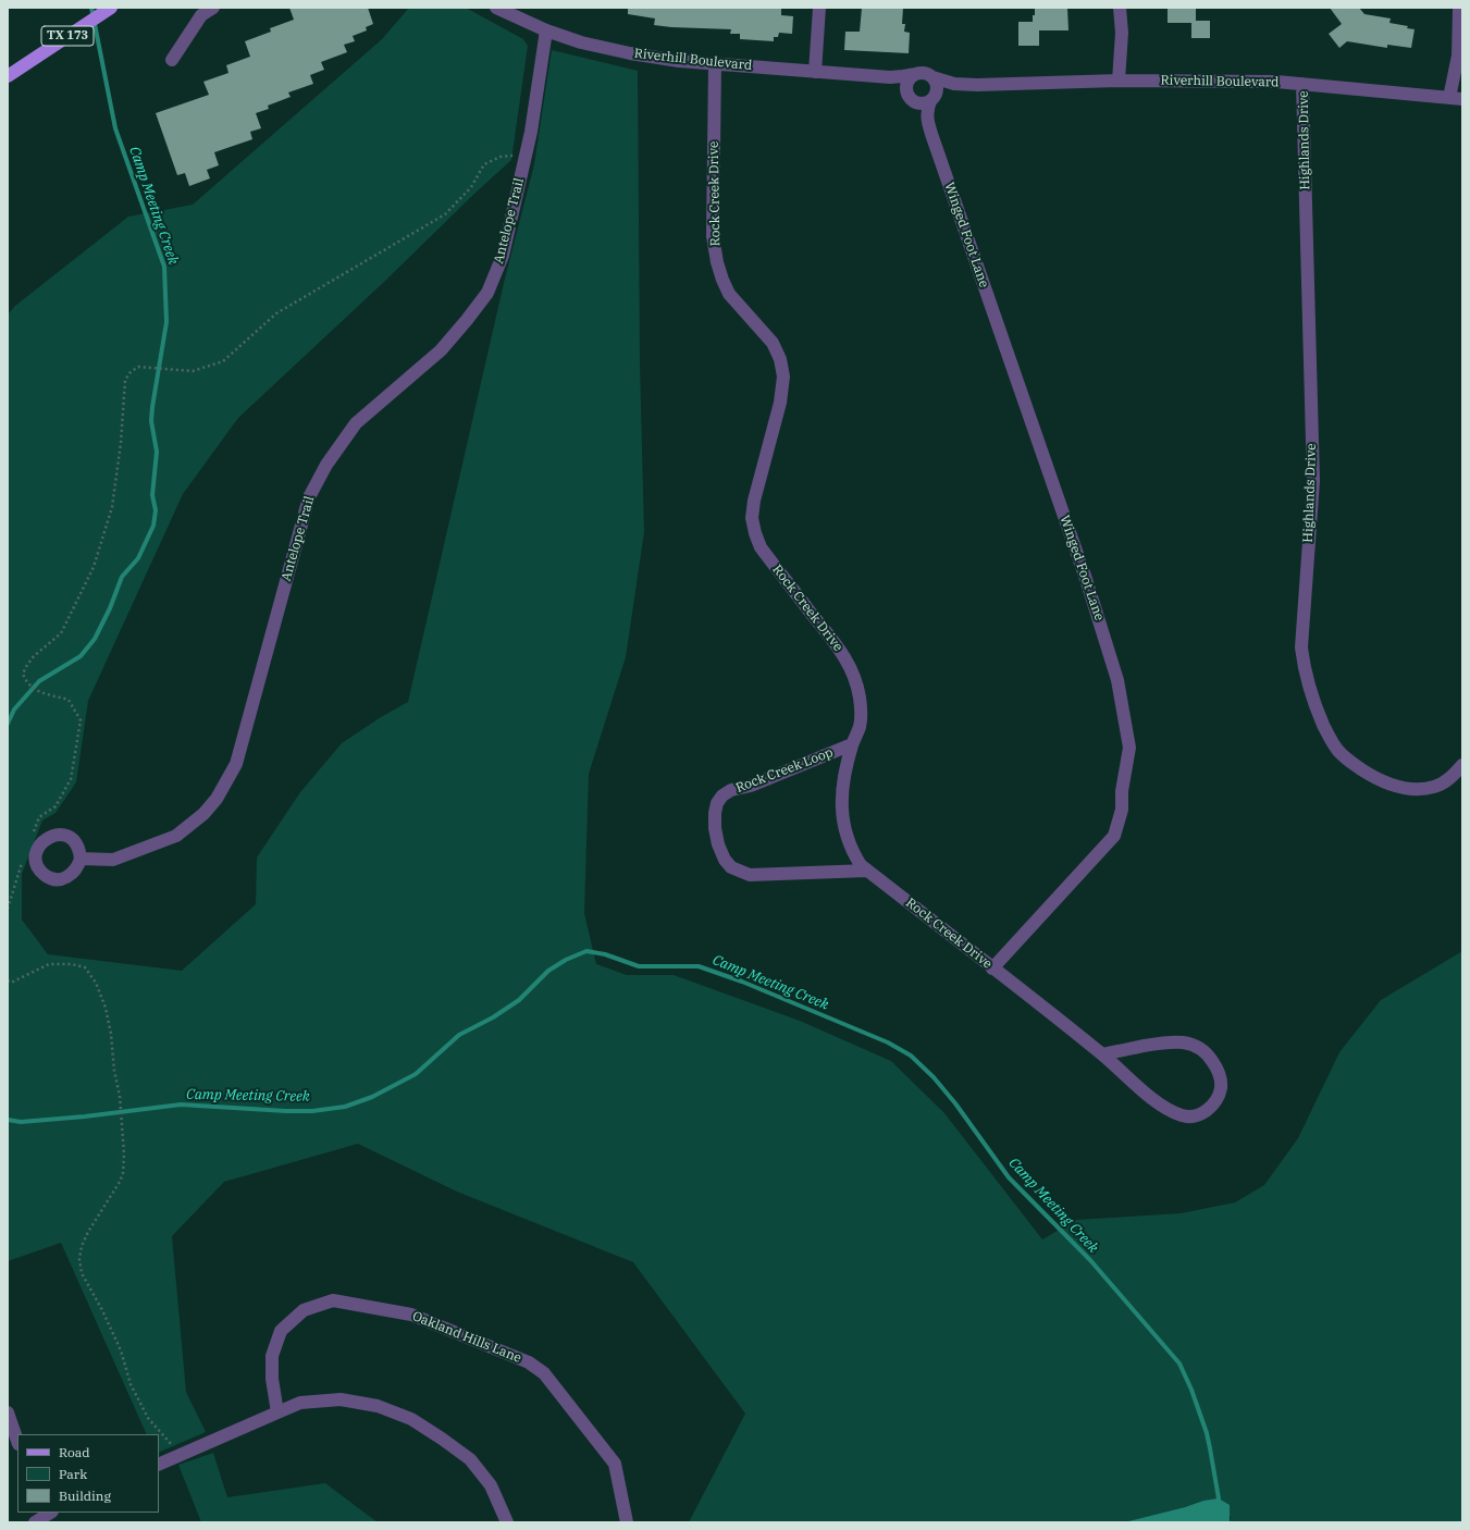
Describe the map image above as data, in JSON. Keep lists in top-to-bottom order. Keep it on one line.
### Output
{"streets":{"main road":["TX 173"],"street":["Riverhill Boulevard","Highlands Drive","Rock Creek Drive","Antelope Trail","Winged Foot Lane","Rock Creek Loop","Oakland Hills Lane"]},"crossings":[["Riverhill Boulevard","Highlands Drive"],["Riverhill Boulevard","Rock Creek Drive"],["Riverhill Boulevard","Antelope Trail"],["Riverhill Boulevard","Winged Foot Lane"],["Rock Creek Drive","Winged Foot Lane"],["Rock Creek Drive","Rock Creek Loop"]],"water":["Camp Meeting Creek"],"legend":["Road","Park","Building"]}
